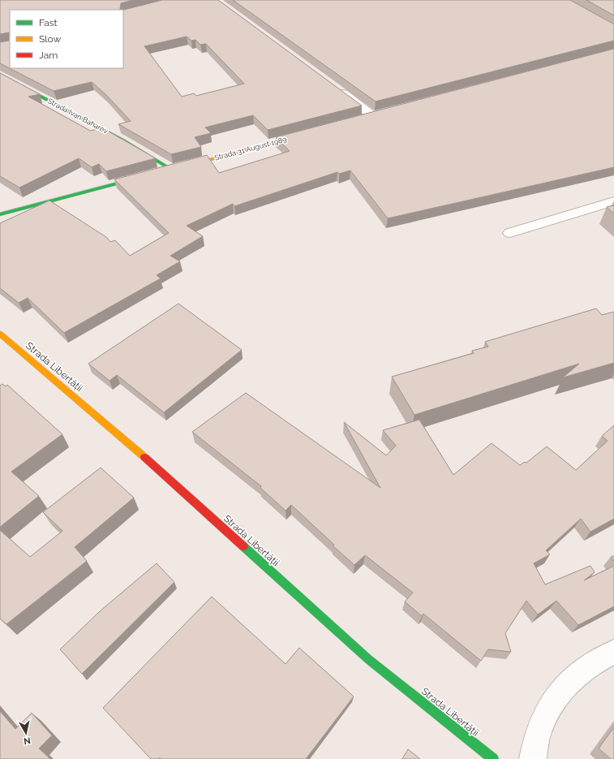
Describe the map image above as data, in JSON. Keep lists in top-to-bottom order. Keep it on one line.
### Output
{"streets":{"street":["Strada Ivan Baharev","Strada 31 August 1989","Strada Libertății"]},"crossings":[["Strada Ivan Baharev","Strada 31 August 1989"]],"legend":["Fast","Slow","Jam"],"north":"bottom"}
